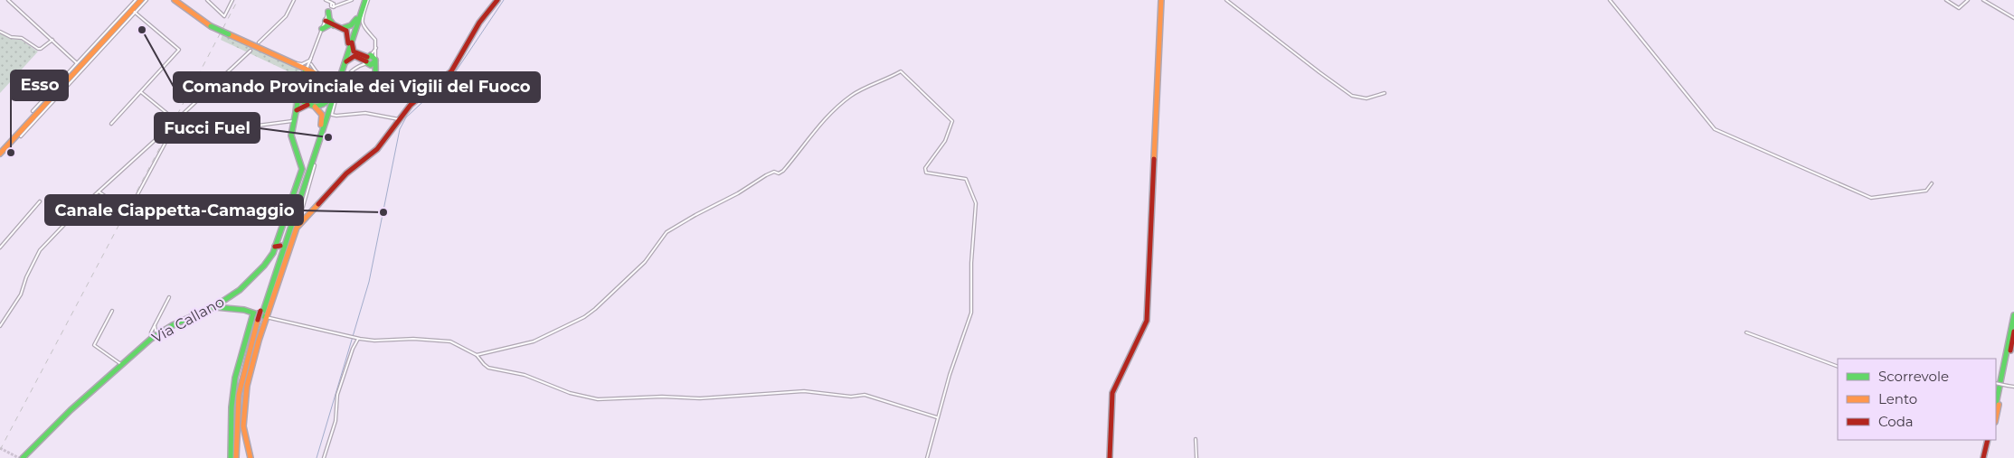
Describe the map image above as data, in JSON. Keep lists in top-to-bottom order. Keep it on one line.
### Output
{"streets":{"main road":["Via Callano"]},"places":["Comando Provinciale dei Vigili del Fuoco","Fucci Fuel","Esso","Canale Ciappetta-Camaggio"],"legend":["Scorrevole","Lento","Coda"]}
